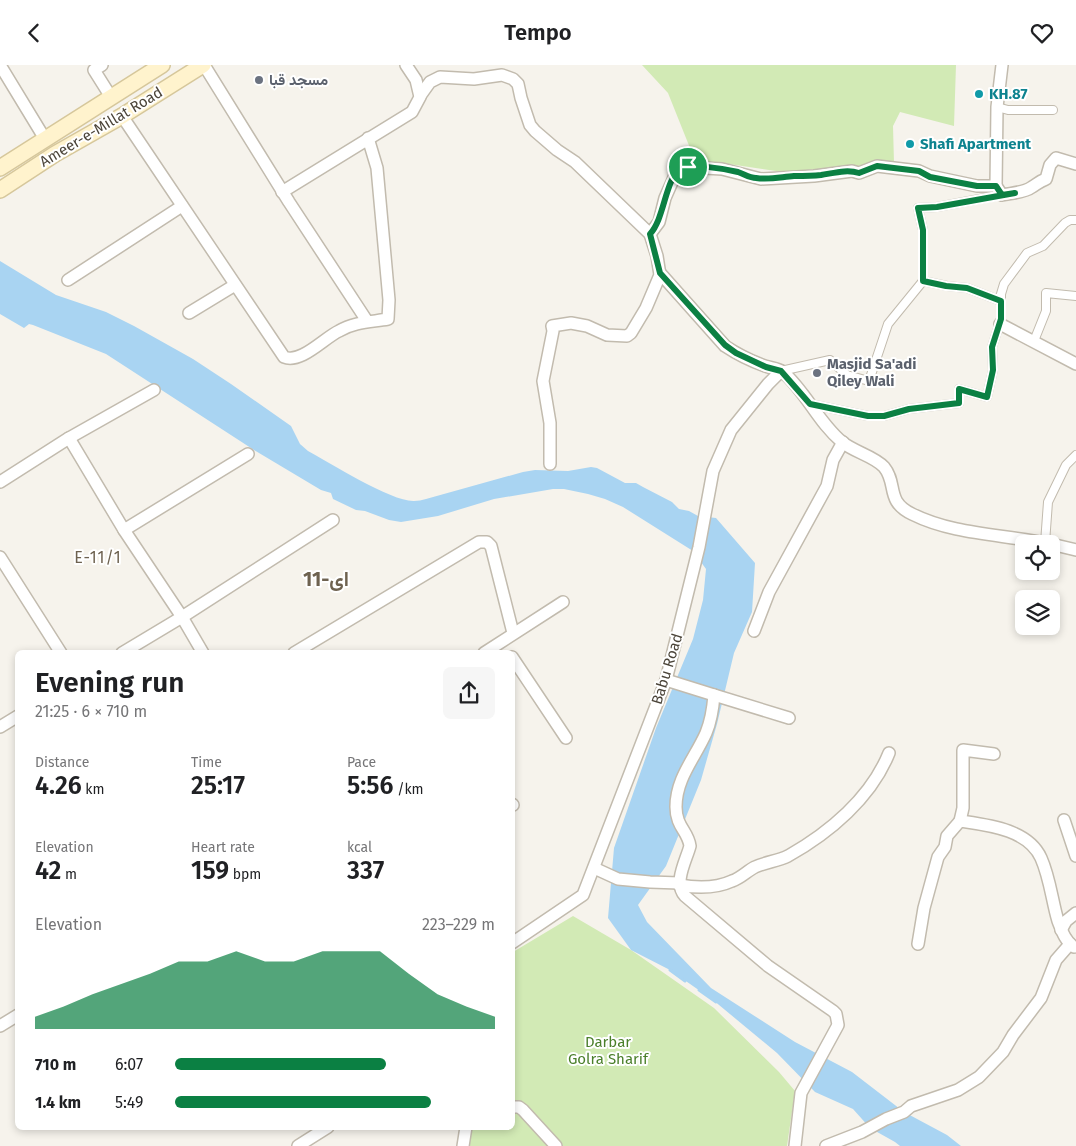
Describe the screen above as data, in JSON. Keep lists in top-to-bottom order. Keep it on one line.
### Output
{"streets":{"main road":["Ameer-e-Millat Road"],"street":["Babu Road"]},"districts":["E-11/1","ای-11"],"parks":["Darbar Golra Sharif"],"places":["مسجد قبا","KH.87","Shafi Apartment","Masjid Sa'adi Qiley Wali"],"page":{"header":"Tempo","heading":["Evening run","21:25 · 6 × 710 m"],"stats":[["Distance","4.26 km"],["Time","25:17"],["Pace","5:56 /km"],["Elevation","42 m"],["Heart rate","159 bpm"],["kcal","337"]],"chart":["Elevation","223–229 m"],"list":[{"name":"710 m","note":"6:07"},{"name":"1.4 km","note":"5:49"}]}}
